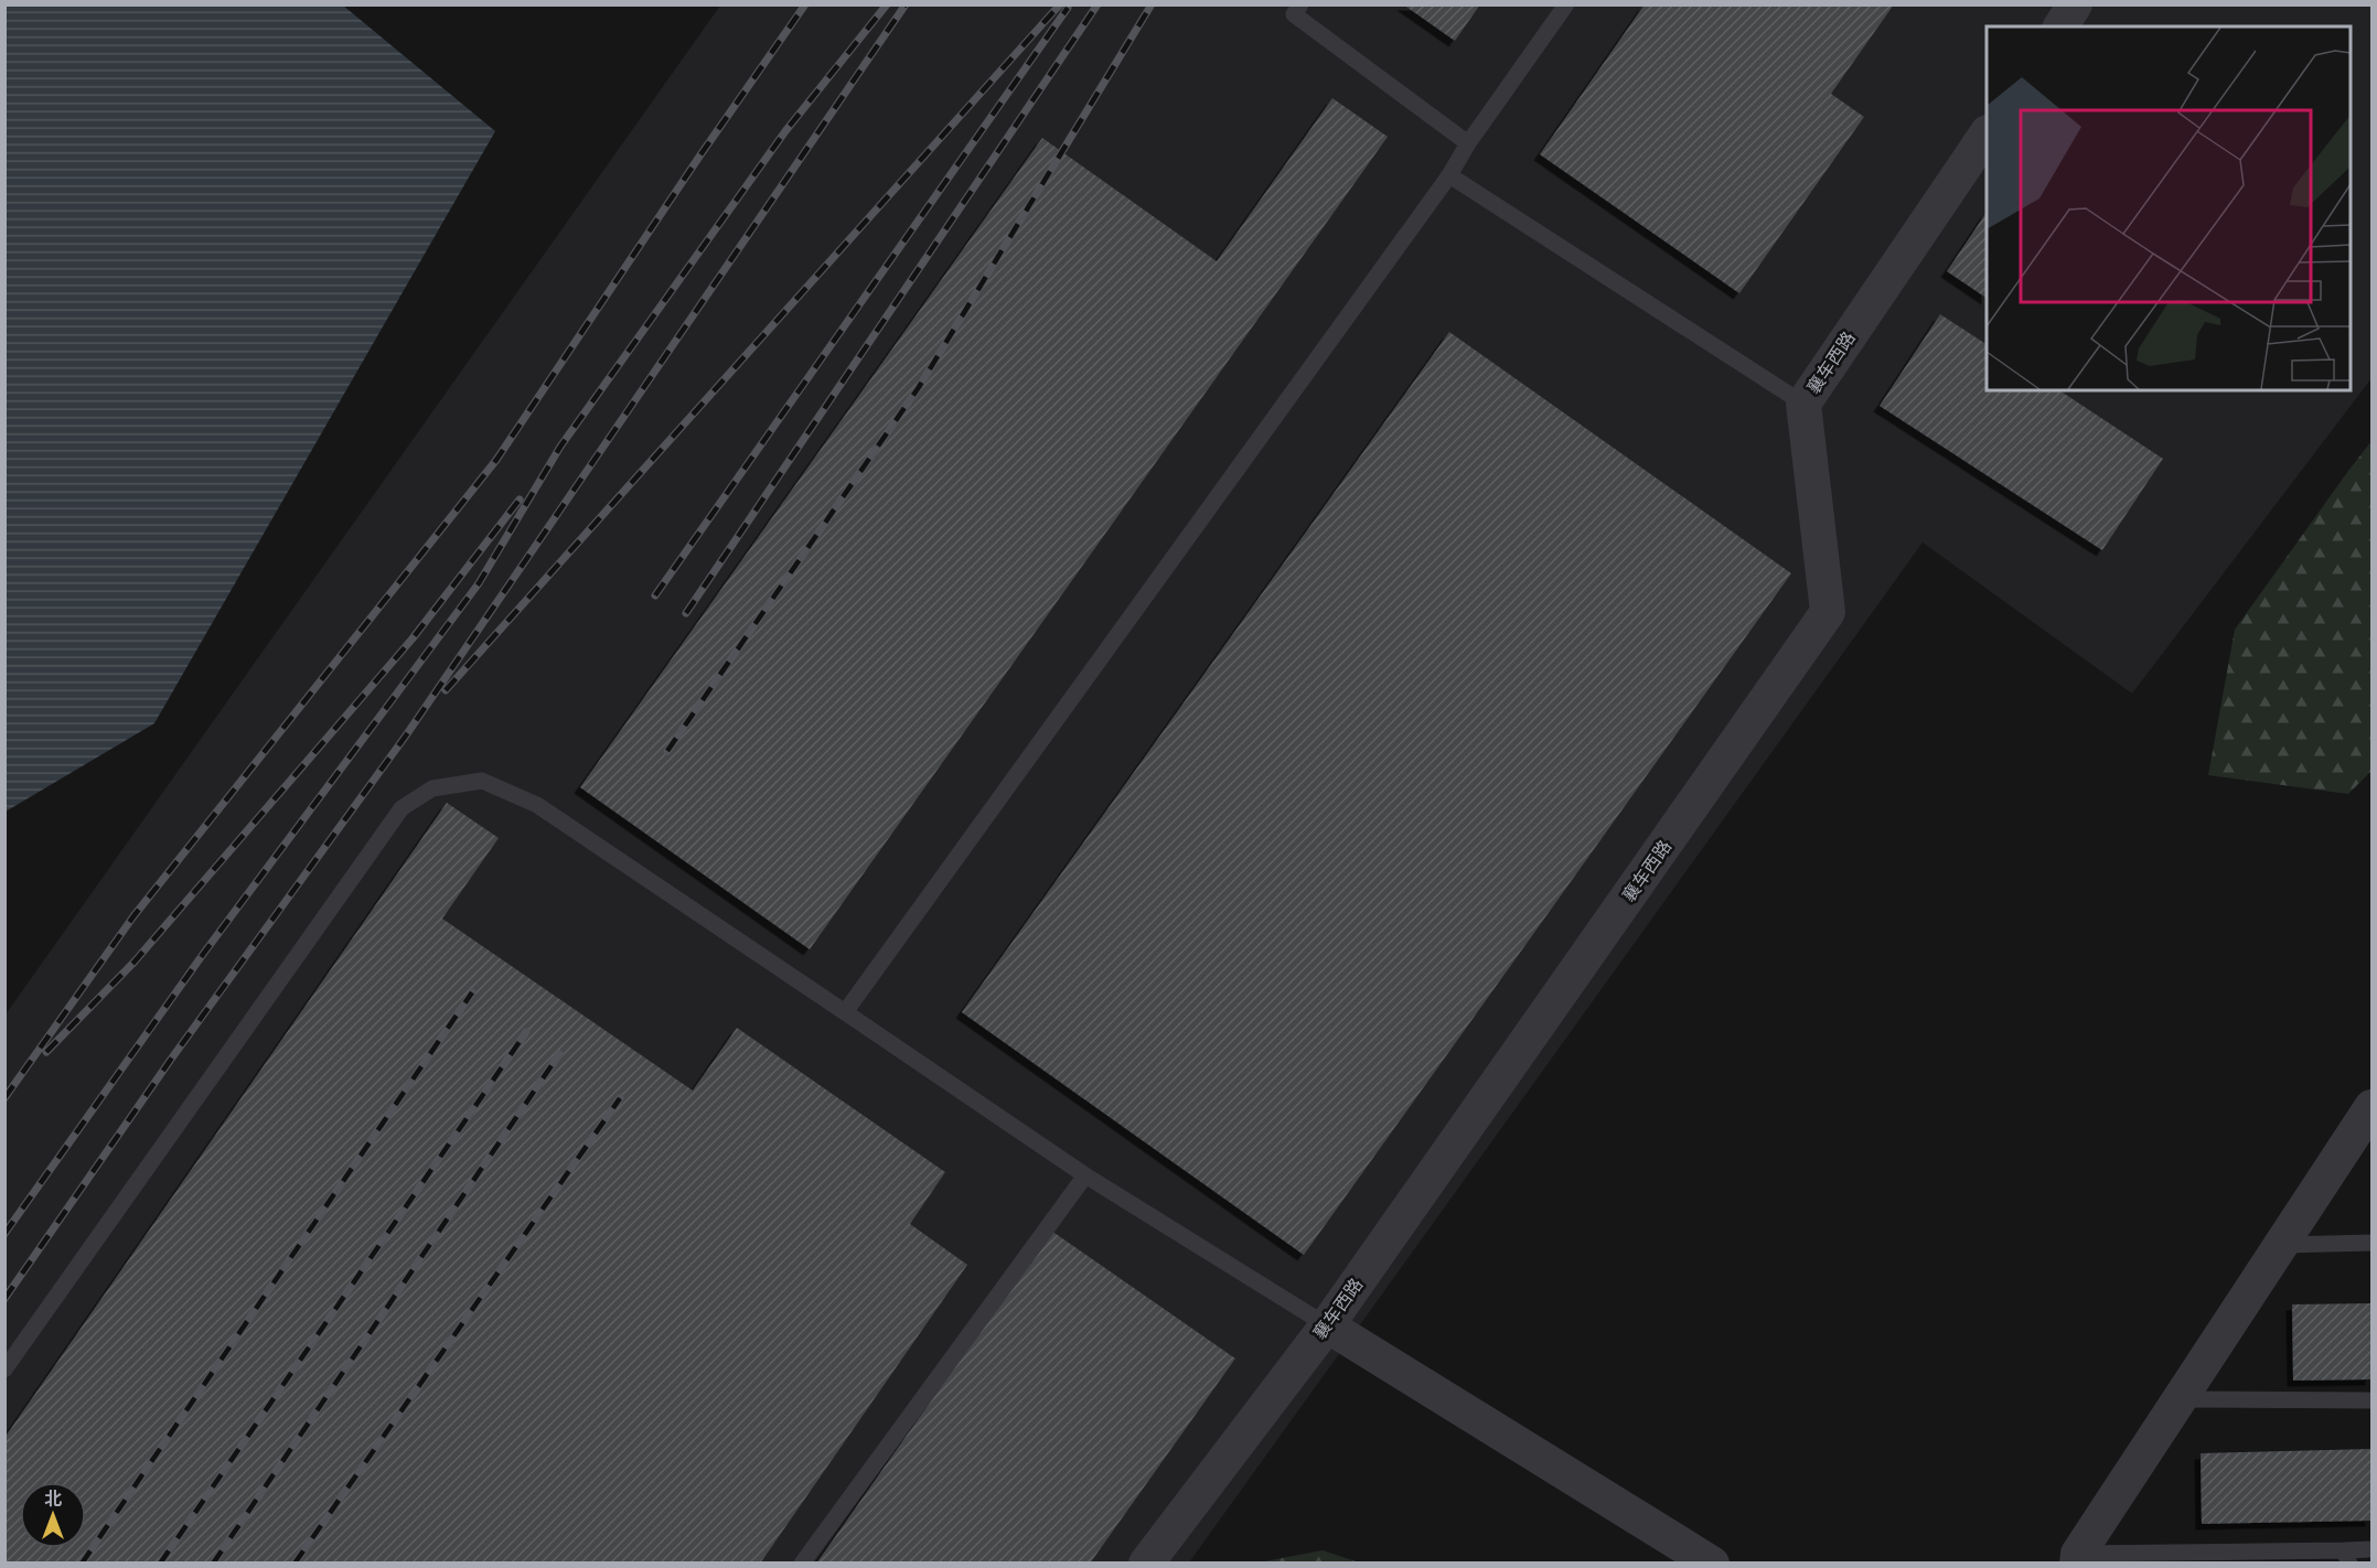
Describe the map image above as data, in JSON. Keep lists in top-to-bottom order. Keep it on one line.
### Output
{"streets":{"street":["襄车西路"]},"north":"top"}
